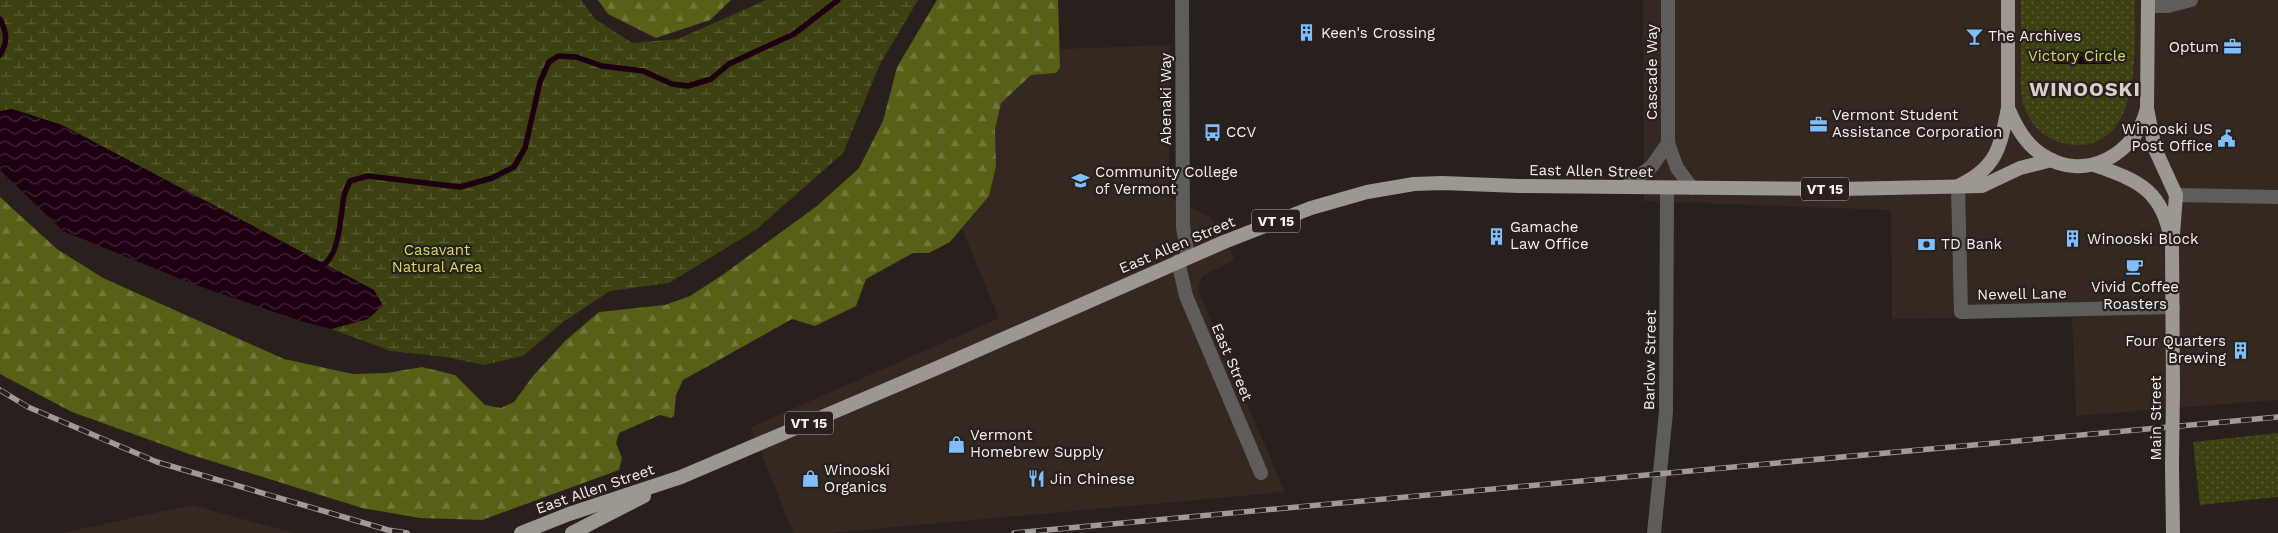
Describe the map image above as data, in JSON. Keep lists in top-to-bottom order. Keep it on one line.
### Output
{"streets":{"main road":["East Allen Street","VT 15","Main Street"],"street":["Cascade Way","Abenaki Way","Newell Lane","Barlow Street","East Street"]},"crossings":[["Cascade Way","East Allen Street"],["Abenaki Way","East Allen Street"],["Abenaki Way","East Street"],["East Allen Street","Newell Lane"],["East Allen Street","Barlow Street"],["East Allen Street","East Street"],["East Allen Street","Main Street"],["Newell Lane","Main Street"]],"districts":["WINOOSKI"],"parks":["Victory Circle","Casavant Natural Area"],"places":{"building":["Keen's Crossing","Gamache Law Office","Winooski Block","Four Quarters Brewing"],"bar":["The Archives"],"office":["Optum","Vermont Student Assistance Corporation"],"bus stop":["CCV"],"public building":["Winooski US Post Office"],"school or university":["Community College of Vermont"],"bank":["TD Bank"],"cafe":["Vivid Coffee Roasters"],"shop":["Vermont Homebrew Supply","Winooski Organics"],"restaurant":["Jin Chinese"]}}
